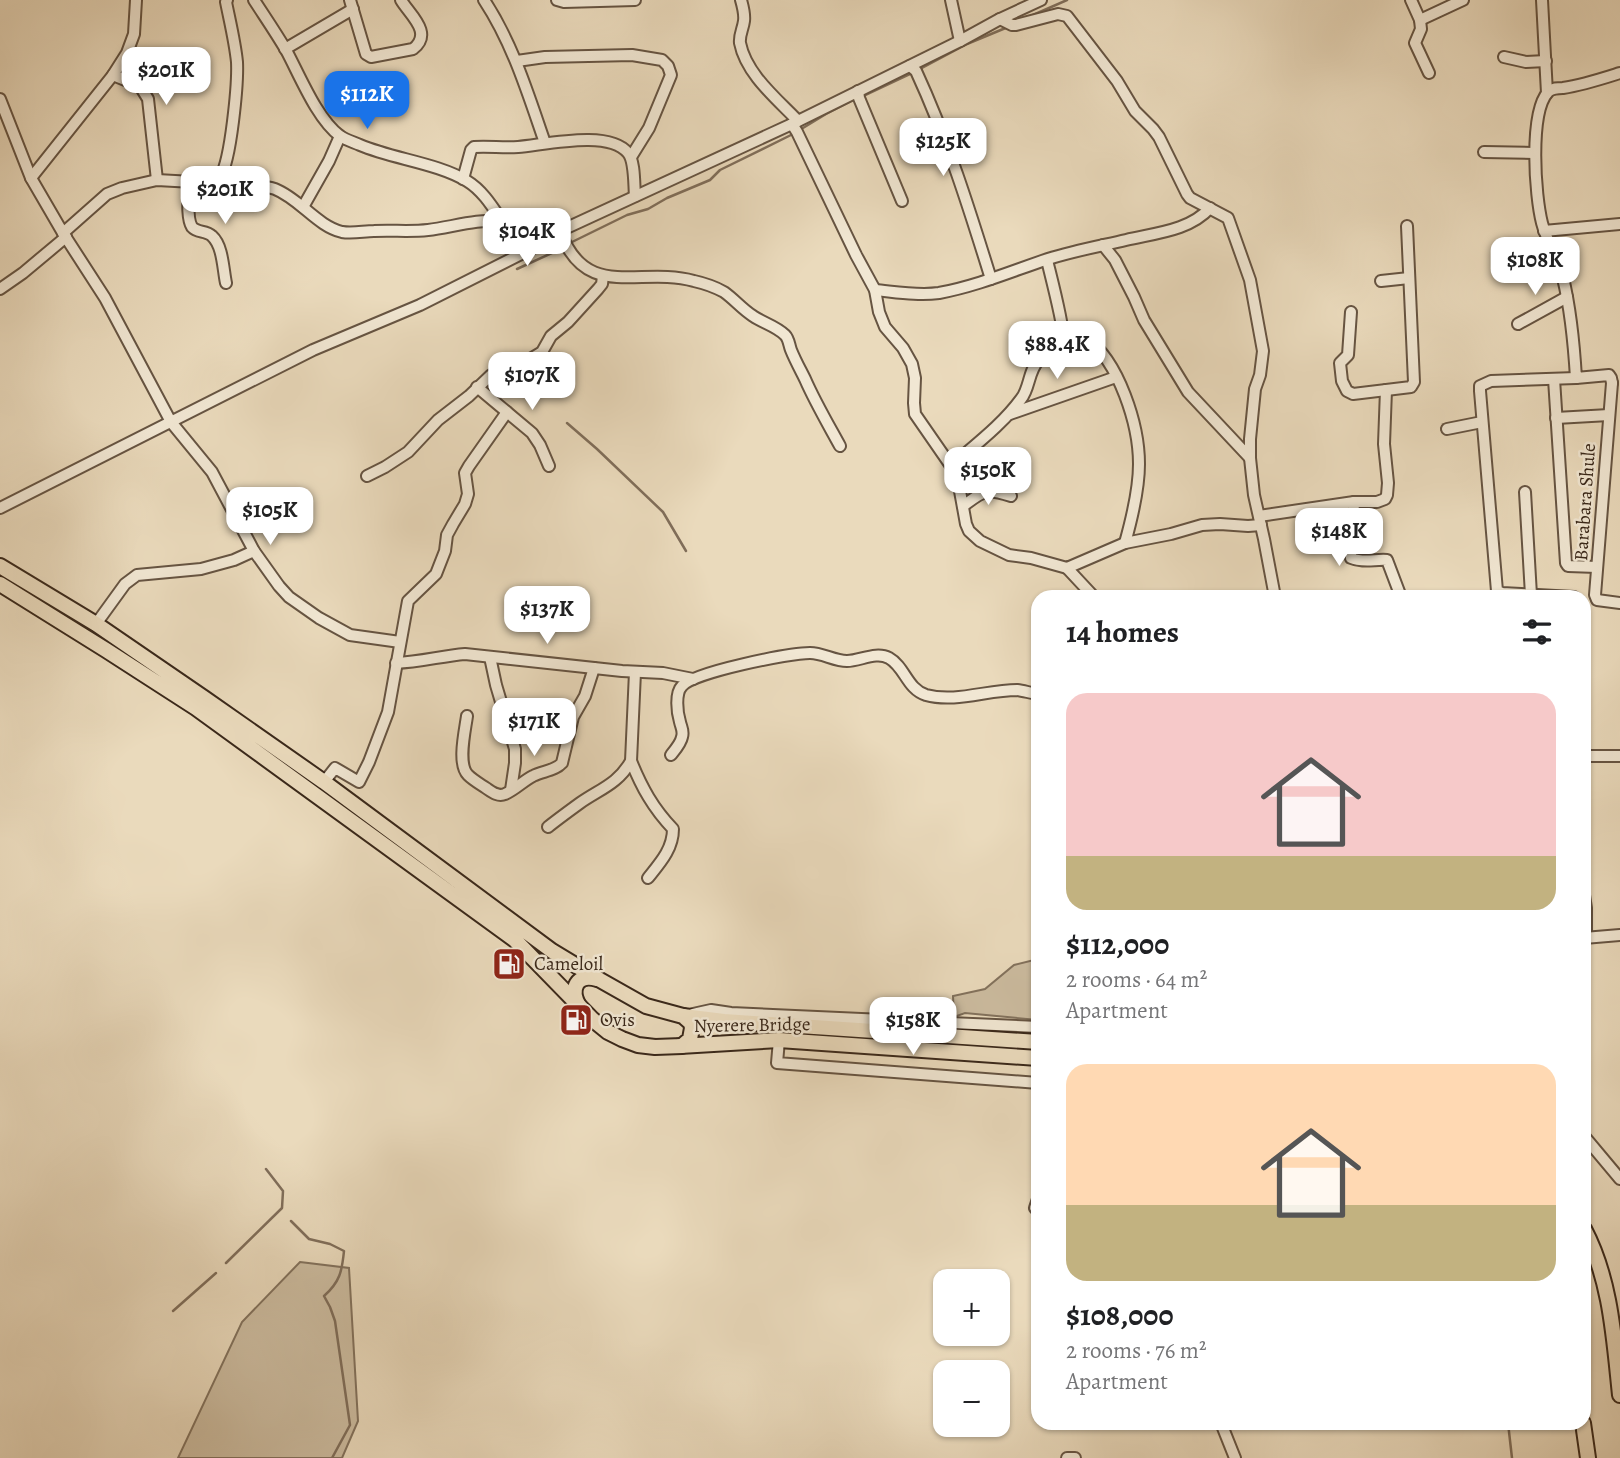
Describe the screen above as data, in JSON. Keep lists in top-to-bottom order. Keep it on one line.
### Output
{"streets":{"main road":["Nyerere Bridge"],"street":["Barabara Shule"]},"places":{"fuel station":["Cameloil","Ovis"]},"page":{"price":["$201K","$112K","$125K","$201K","$104K","$108K","$88.4K","$107K","$150K","$105K","$148K","$137K","$171K","$158K"],"heading":"14 homes","list":[{"name":"$112,000","note":"2 rooms · 64 m² · Apartment"},{"name":"$108,000","note":"2 rooms · 76 m² · Apartment"}],"map_buttons":["+","−"]}}
